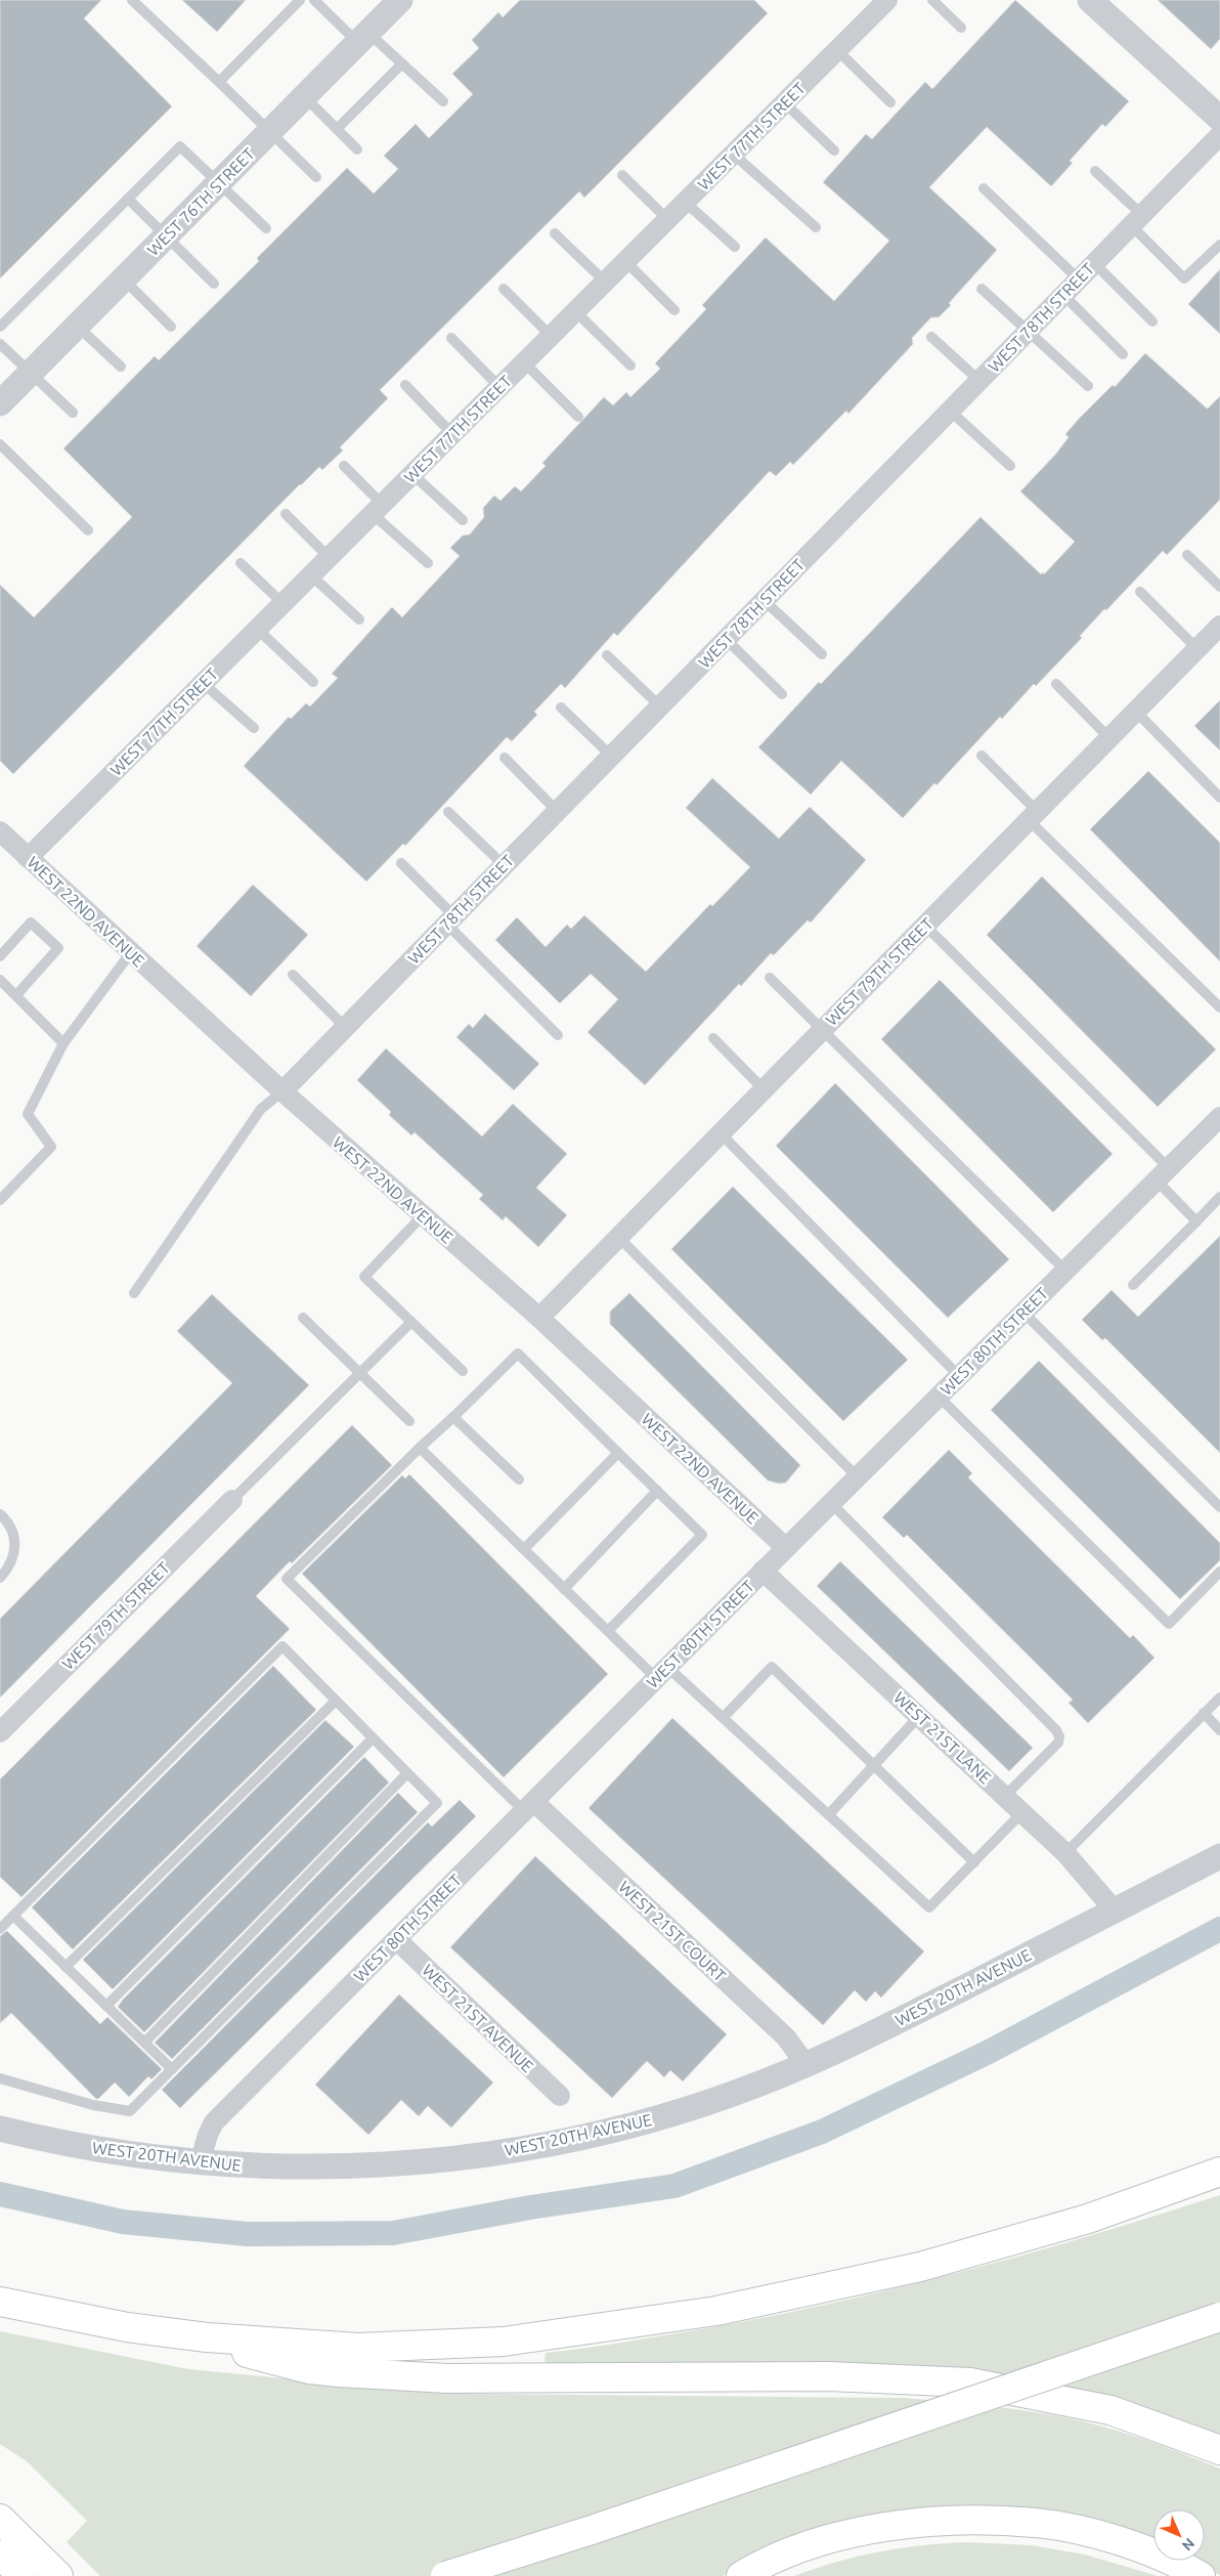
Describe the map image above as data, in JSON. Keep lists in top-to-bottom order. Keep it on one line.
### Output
{"streets":{"street":["WEST 77TH STREET","WEST 76TH STREET","WEST 78TH STREET","WEST 22ND AVENUE","WEST 79TH STREET","WEST 80TH STREET","WEST 21ST LANE","WEST 21ST COURT","WEST 20TH AVENUE","WEST 21ST AVENUE"]},"crossings":[["WEST 77TH STREET","WEST 22ND AVENUE"],["WEST 78TH STREET","WEST 22ND AVENUE"],["WEST 22ND AVENUE","WEST 79TH STREET"],["WEST 22ND AVENUE","WEST 80TH STREET"],["WEST 80TH STREET","WEST 21ST LANE"],["WEST 80TH STREET","WEST 21ST COURT"],["WEST 80TH STREET","WEST 20TH AVENUE"],["WEST 80TH STREET","WEST 21ST AVENUE"],["WEST 21ST LANE","WEST 20TH AVENUE"],["WEST 21ST COURT","WEST 20TH AVENUE"]],"north":"bottom right"}
